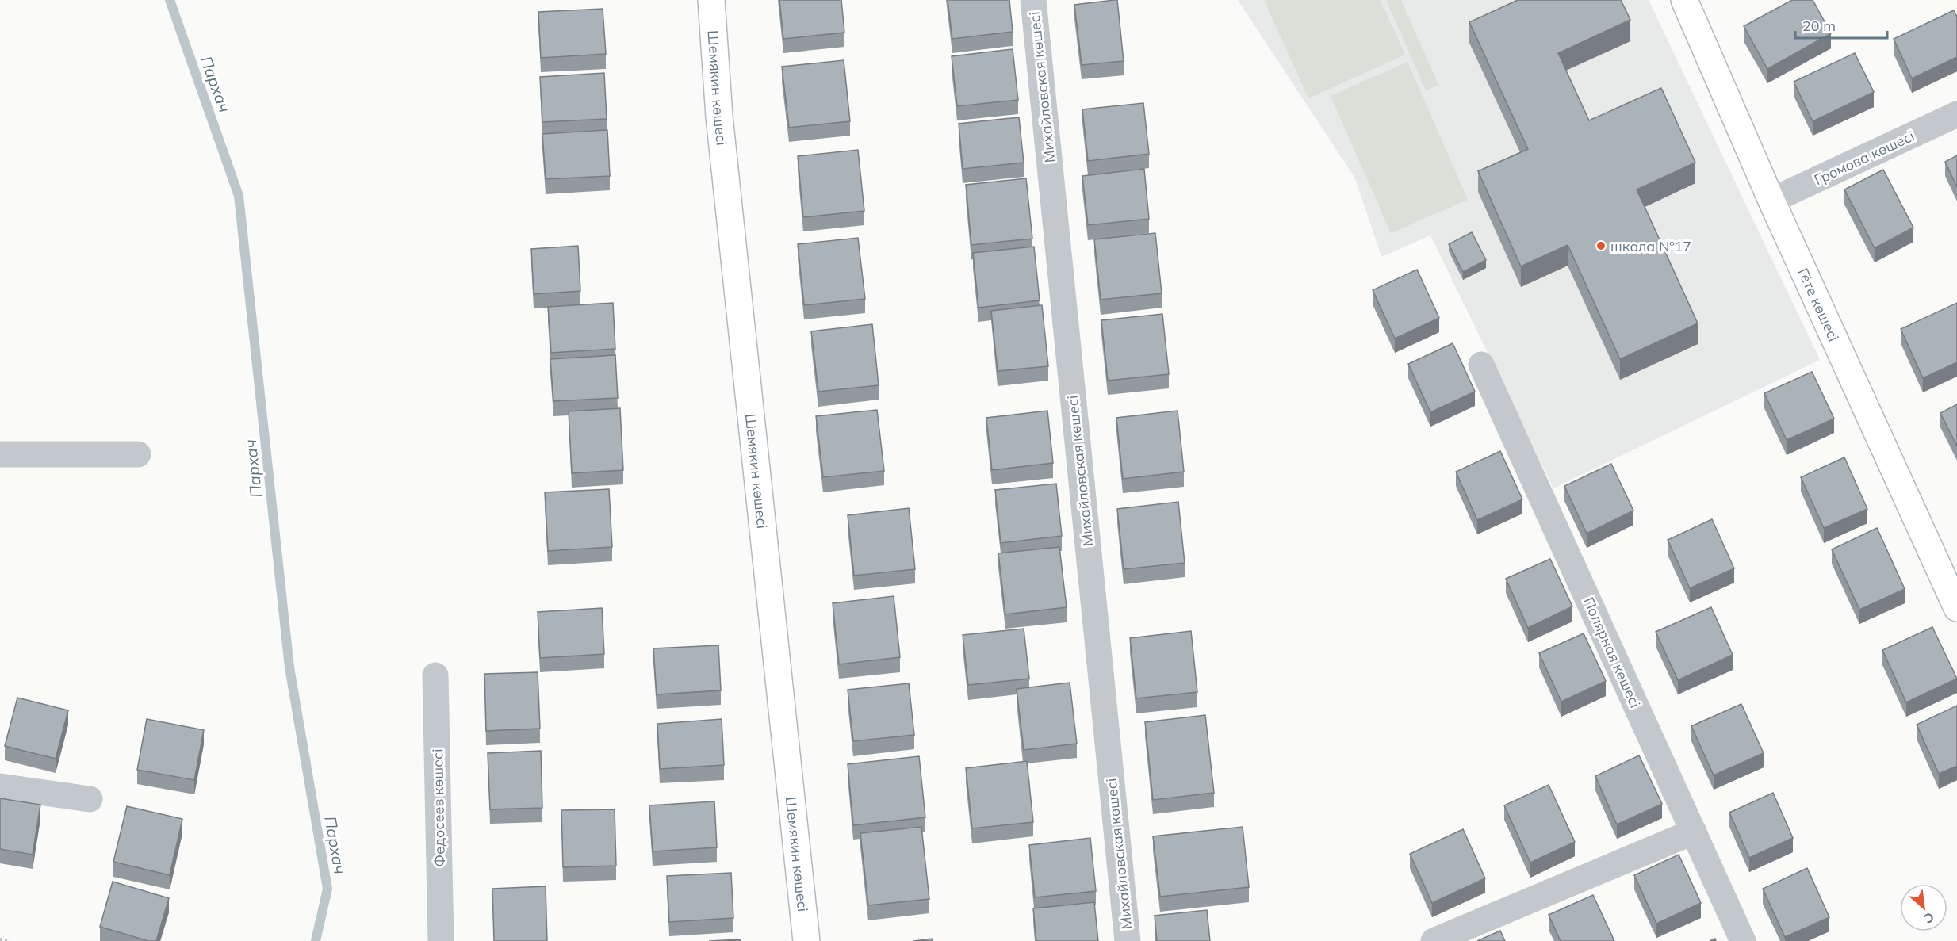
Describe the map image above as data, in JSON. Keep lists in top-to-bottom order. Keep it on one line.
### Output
{"streets":{"main road":["Шемякин көшесі","Гёте көшесі"],"street":["Михайловская көшесі","Громова көшесі","Полярная көшесі","Федосеев көшесі"]},"crossings":[["Громова көшесі","Гёте көшесі"]],"water":["Пархач"],"places":["школа №17"],"scale_bar":"20 m","north":"bottom right"}
